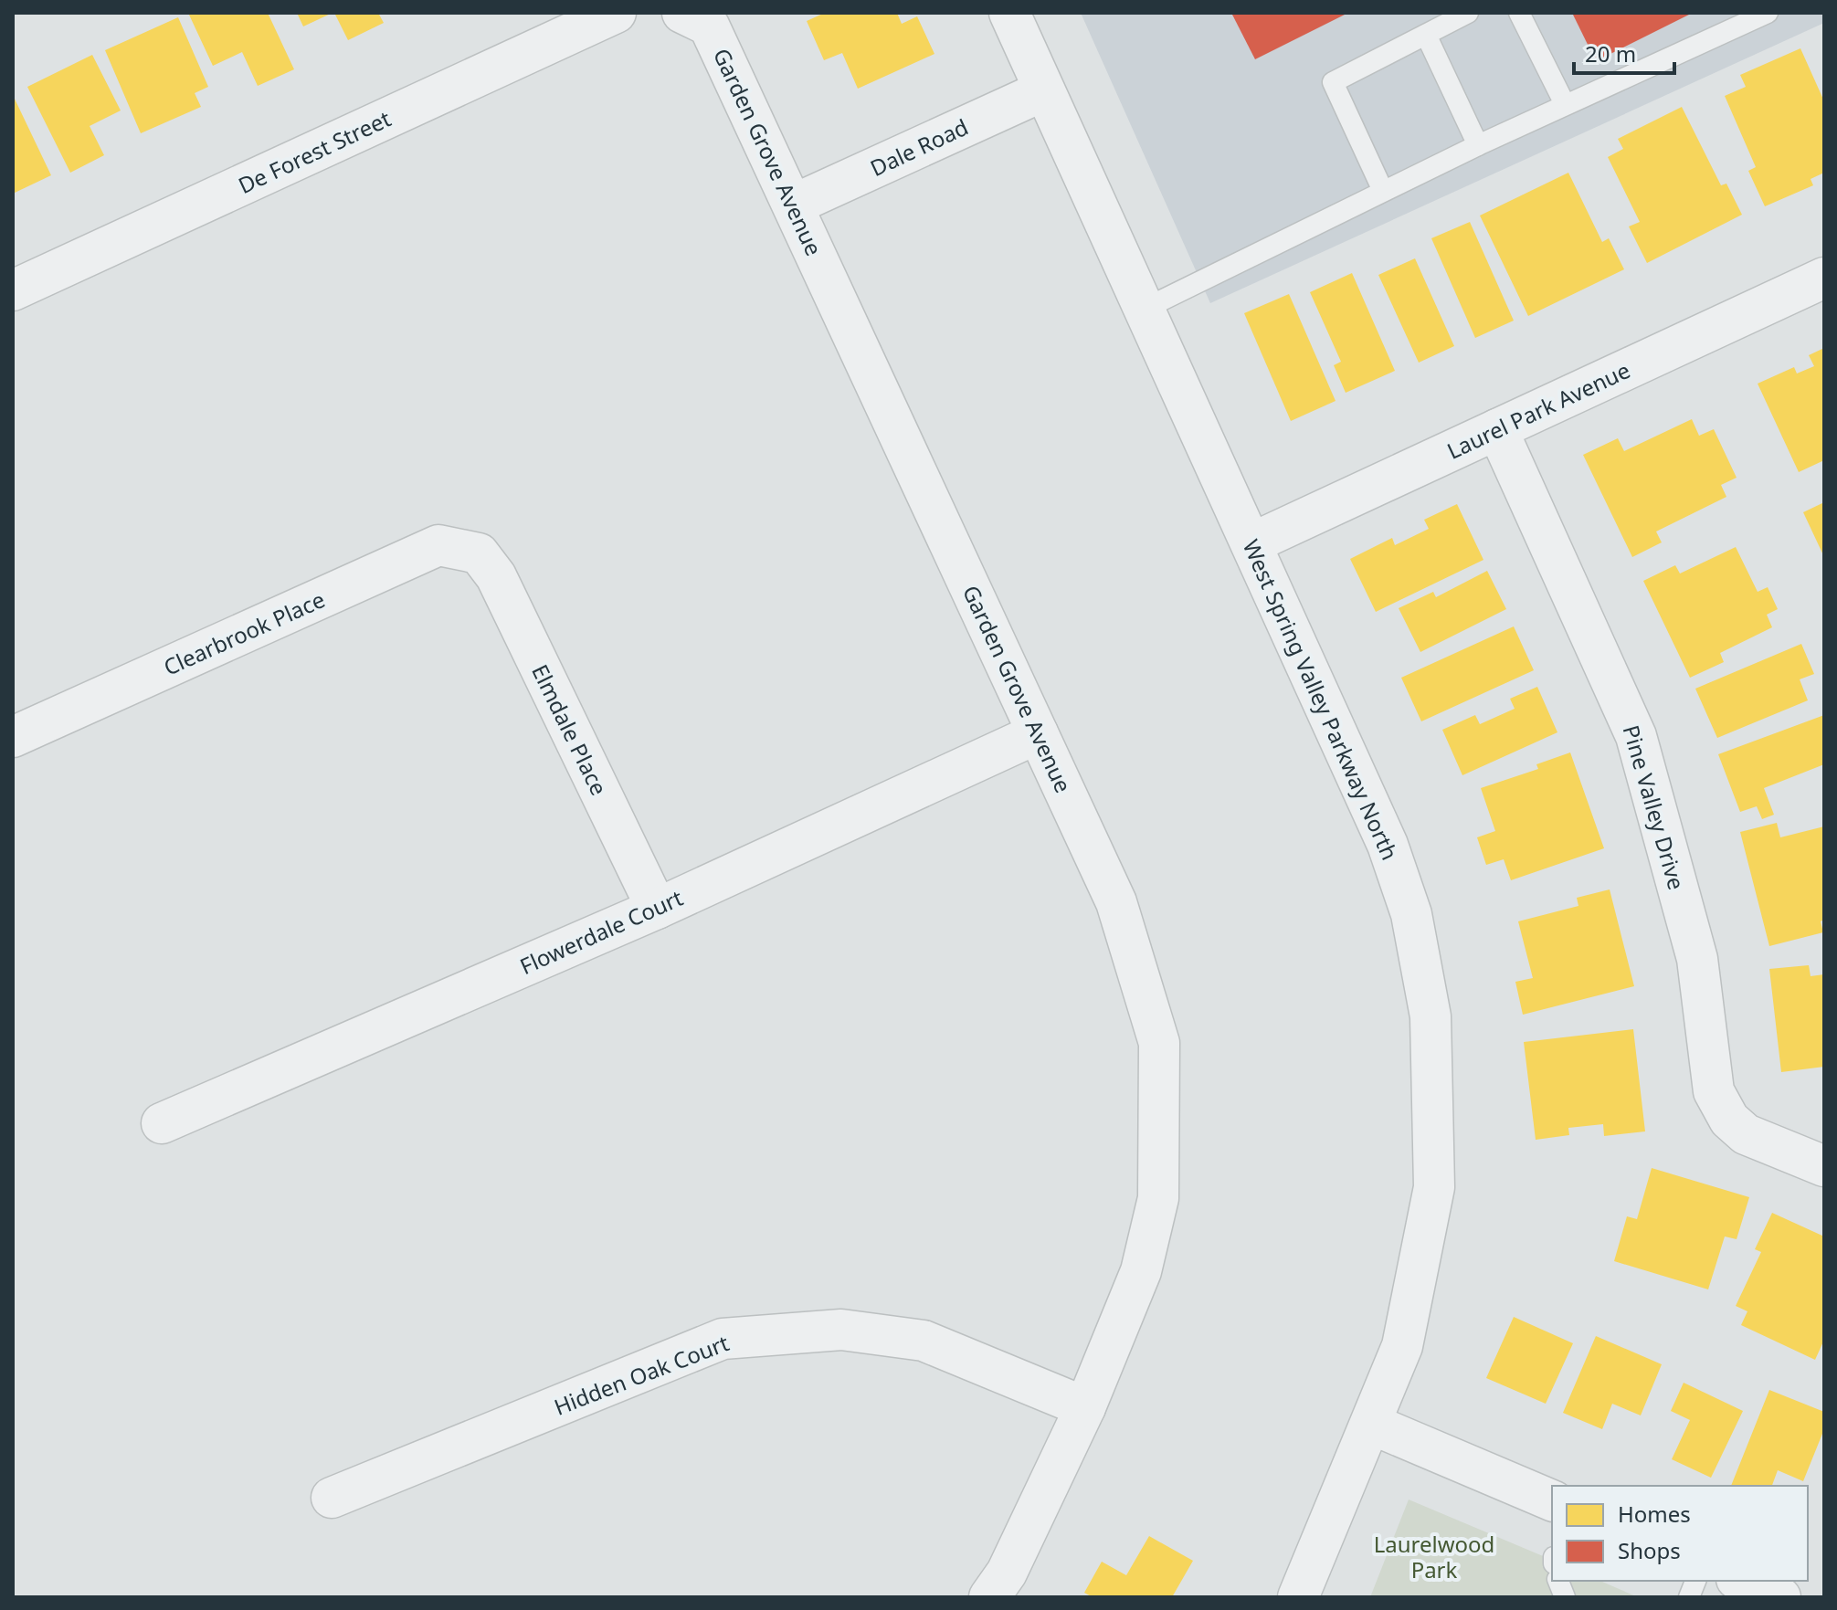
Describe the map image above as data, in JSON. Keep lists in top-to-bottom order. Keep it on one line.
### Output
{"streets":{"street":["Dale Road","De Forest Street","Garden Grove Avenue","Laurel Park Avenue","Clearbrook Place","West Spring Valley Parkway North","Elmdale Place","Pine Valley Drive","Flowerdale Court","Hidden Oak Court"]},"crossings":[["Dale Road","Garden Grove Avenue"],["Dale Road","West Spring Valley Parkway North"],["Garden Grove Avenue","Flowerdale Court"],["Garden Grove Avenue","Hidden Oak Court"],["Laurel Park Avenue","West Spring Valley Parkway North"],["Laurel Park Avenue","Pine Valley Drive"],["Clearbrook Place","Elmdale Place"],["Elmdale Place","Flowerdale Court"]],"parks":["Laurelwood Park"],"legend":["Homes","Shops"],"scale_bar":"20 m"}
